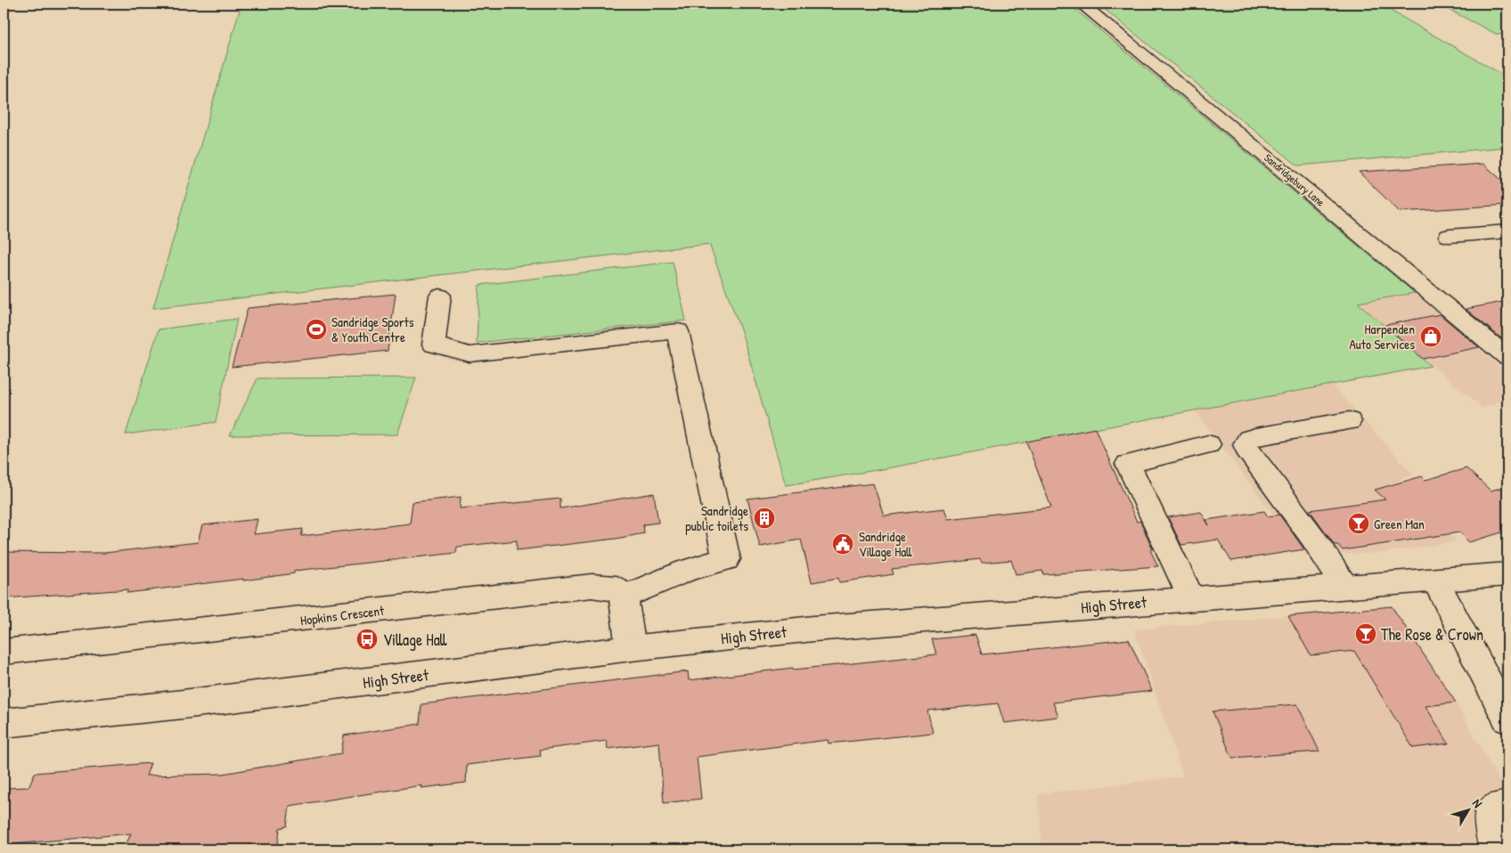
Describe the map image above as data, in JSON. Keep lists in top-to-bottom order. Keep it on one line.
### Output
{"streets":{"street":["Sandridgebury Lane","High Street","Hopkins Crescent"]},"places":{"sports":["Sandridge Sports & Youth Centre"],"shop":["Harpenden Auto Services"],"building":["Sandridge public toilets"],"bar":["Green Man","The Rose & Crown"],"public building":["Sandridge Village Hall"],"bus stop":["Village Hall"]},"north":"top right"}
